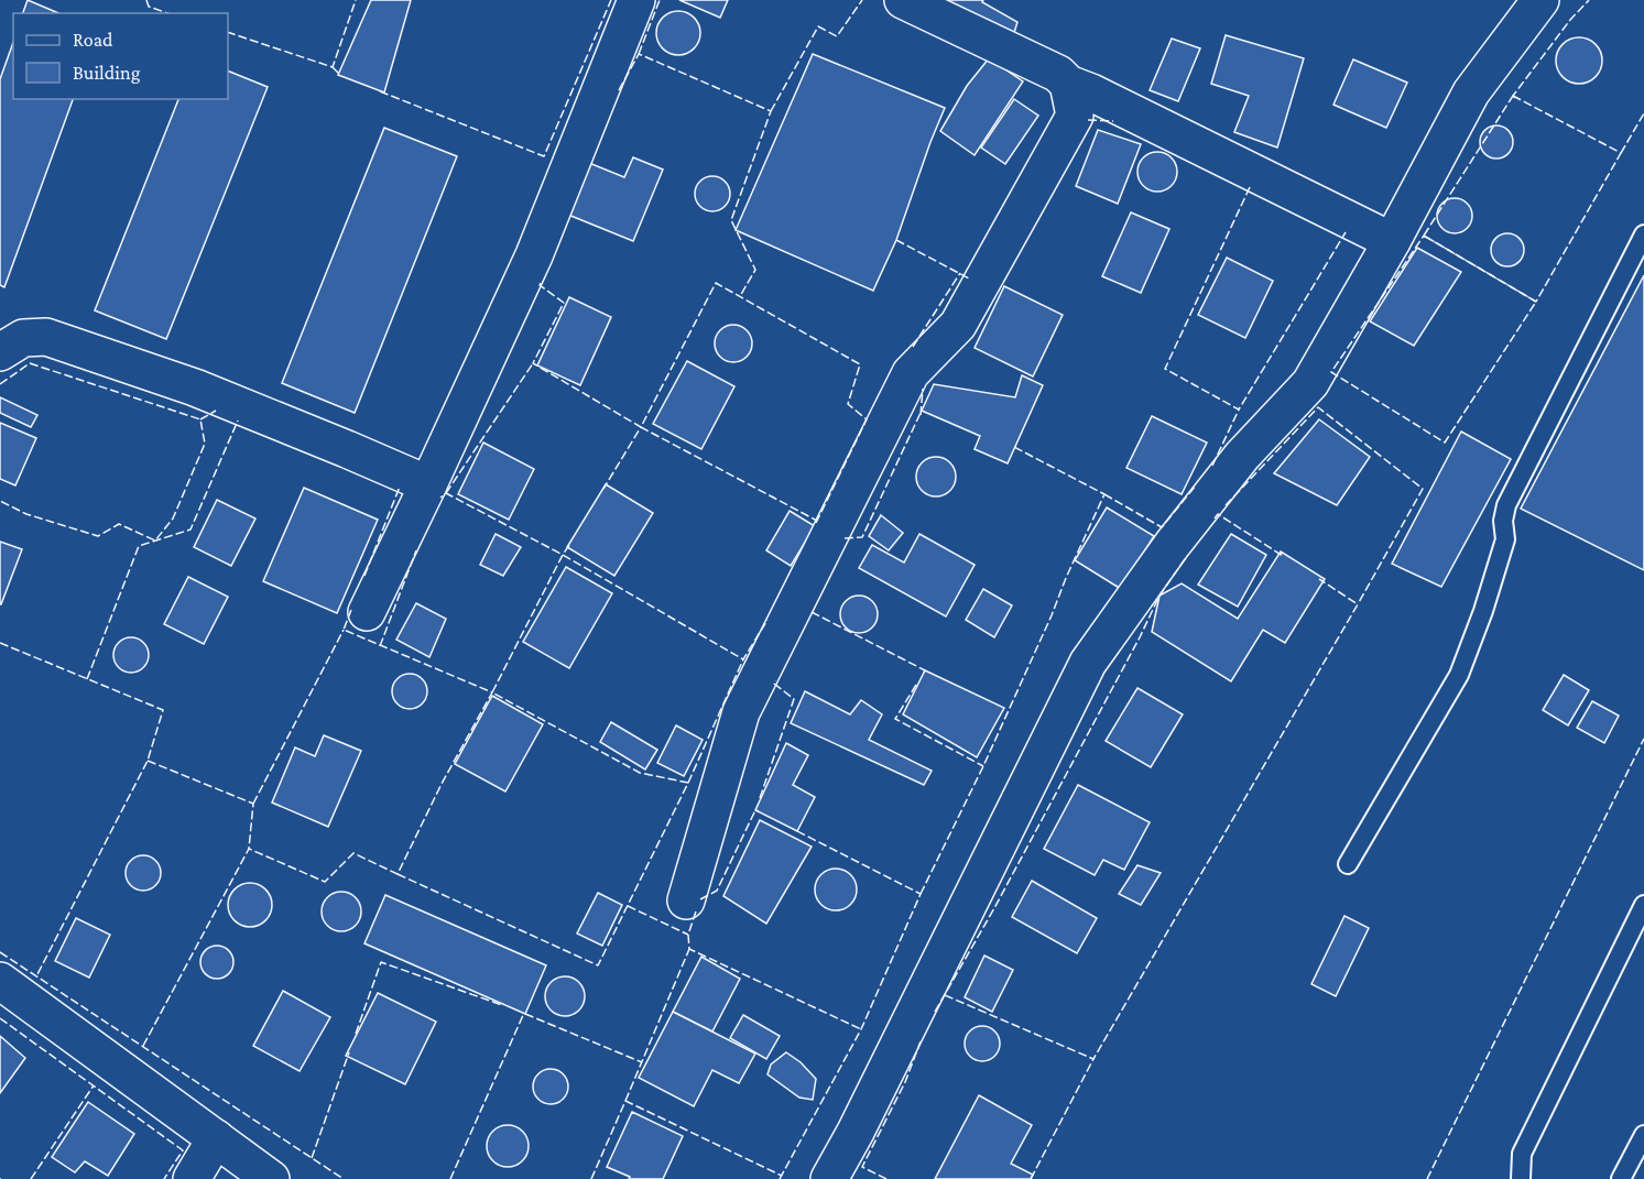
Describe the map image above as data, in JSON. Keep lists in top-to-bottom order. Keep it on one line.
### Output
{"legend":["Road","Building"]}
